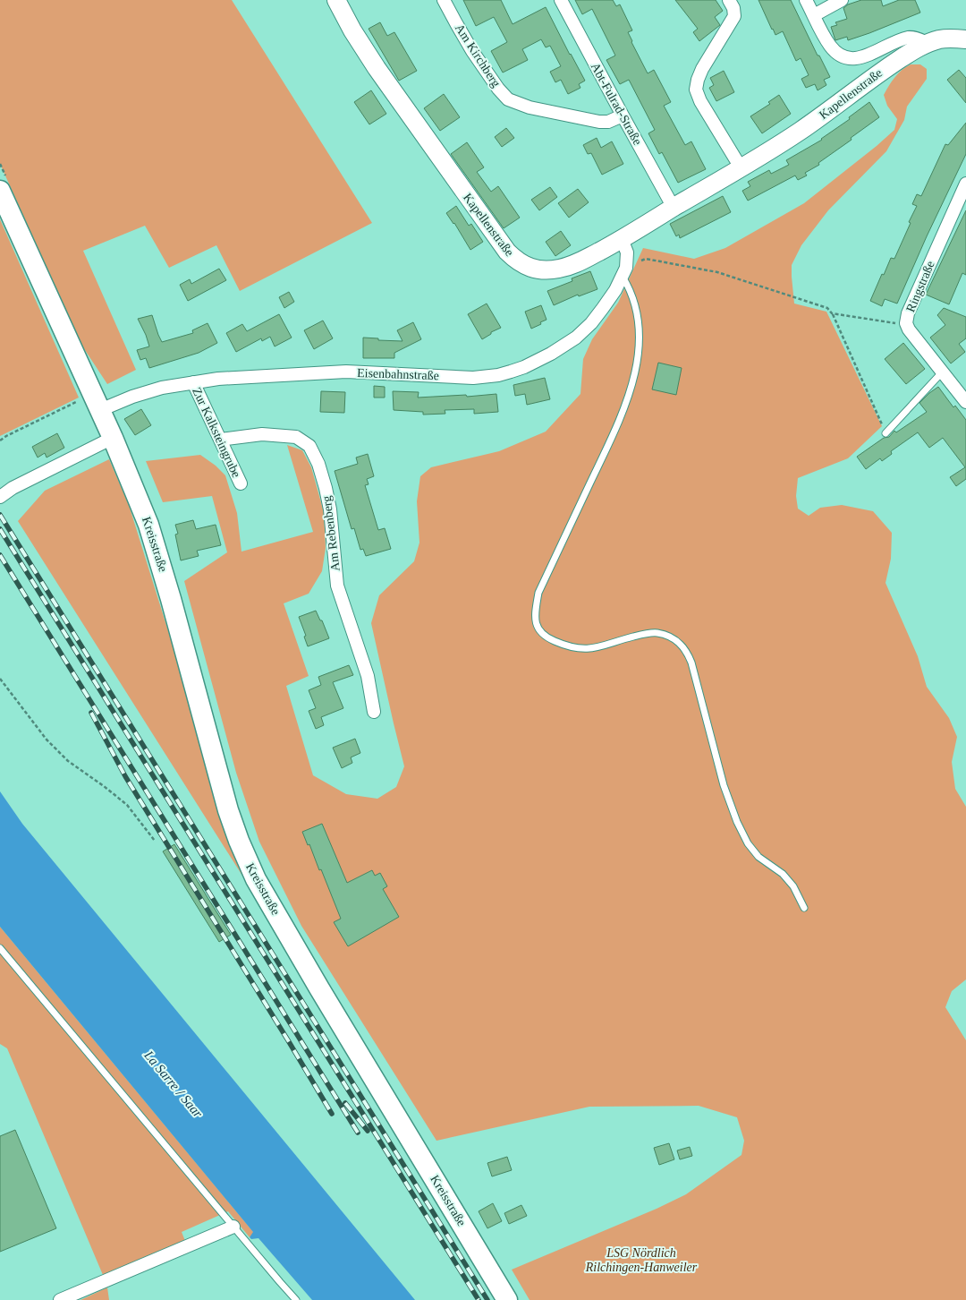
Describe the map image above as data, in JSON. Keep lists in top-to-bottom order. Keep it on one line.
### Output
{"streets":{"main road":["Kreisstraße"],"street":["Am Kirchberg","Kapellenstraße","Abt-Fulrad-Straße","Ringstraße","Eisenbahnstraße","Zur Kalksteingrube","Am Rebenberg"]},"crossings":[["Am Kirchberg","Abt-Fulrad-Straße"],["Kapellenstraße","Abt-Fulrad-Straße"],["Kapellenstraße","Eisenbahnstraße"],["Eisenbahnstraße","Zur Kalksteingrube"],["Eisenbahnstraße","Kreisstraße"],["Zur Kalksteingrube","Am Rebenberg"]],"water":["La Sarre / Saar"],"parks":["LSG Nördlich Rilchingen-Hanweiler"]}
